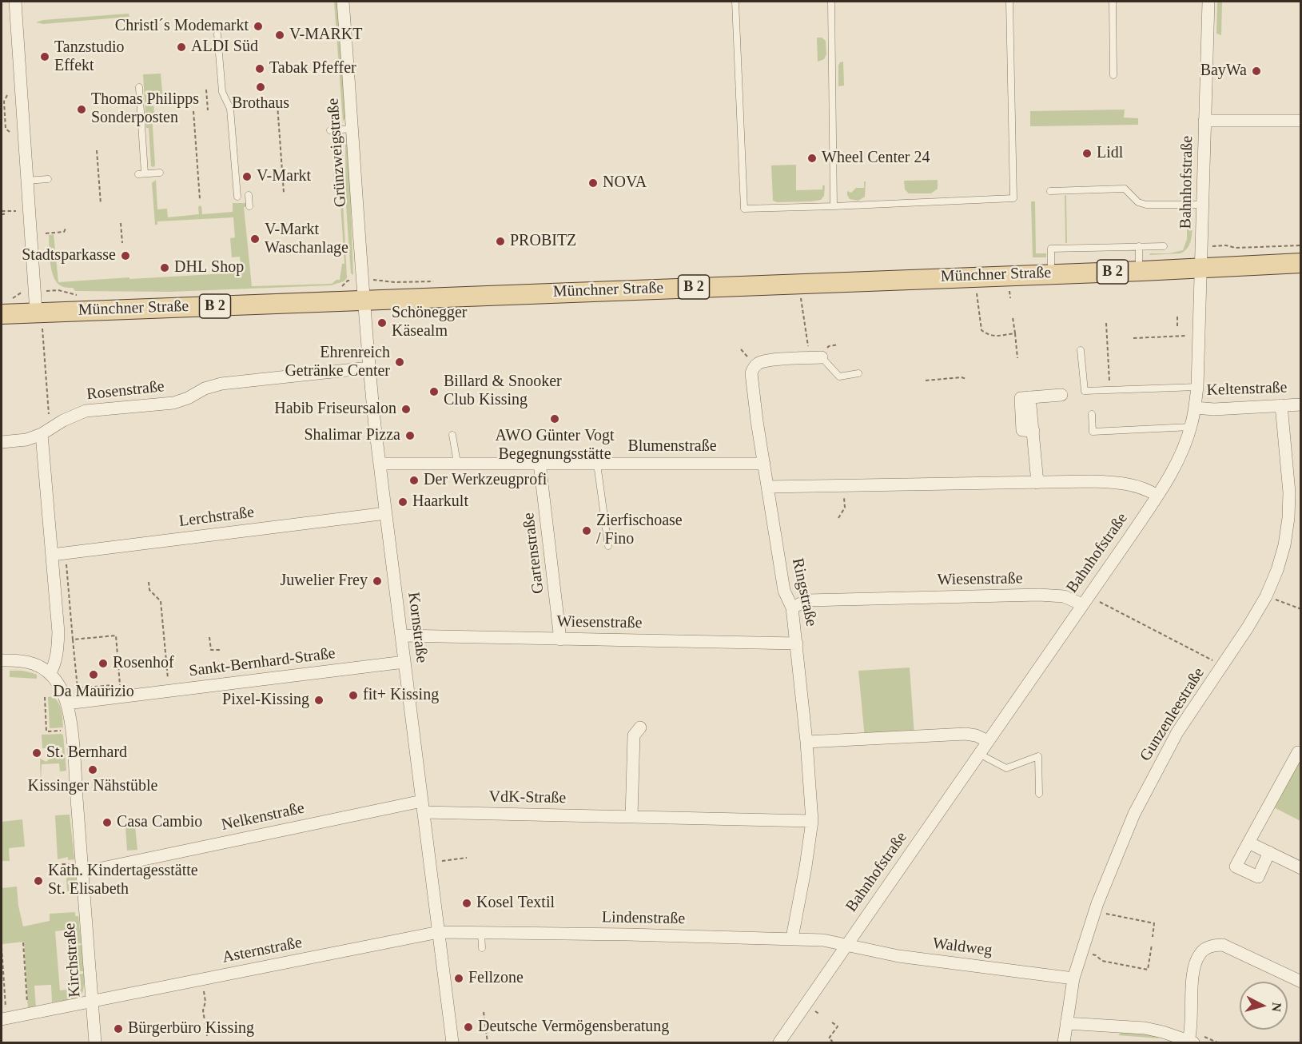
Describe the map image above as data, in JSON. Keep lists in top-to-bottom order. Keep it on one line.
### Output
{"streets":{"main road":["B 2","Münchner Straße"],"street":["Grünzweigstraße","Bahnhofstraße","Keltenstraße","Rosenstraße","Blumenstraße","Lerchstraße","Gartenstraße","Wiesenstraße","Ringstraße","Kornstraße","Sankt-Bernhard-Straße","Gunzenleestraße","VdK-Straße","Nelkenstraße","Lindenstraße","Waldweg","Asternstraße","Kirchstraße"]},"crossings":[["Grünzweigstraße","Münchner Straße"],["Grünzweigstraße","Kornstraße"],["Bahnhofstraße","Münchner Straße"],["Bahnhofstraße","Keltenstraße"],["Bahnhofstraße","Wiesenstraße"],["Bahnhofstraße","Lindenstraße"],["Bahnhofstraße","Waldweg"],["Münchner Straße","Kornstraße"],["Keltenstraße","Gunzenleestraße"],["Rosenstraße","Kornstraße"],["Blumenstraße","Gartenstraße"],["Blumenstraße","Ringstraße"],["Blumenstraße","Kornstraße"],["Lerchstraße","Kornstraße"],["Gartenstraße","Wiesenstraße"],["Wiesenstraße","Ringstraße"],["Wiesenstraße","Kornstraße"],["Kornstraße","Sankt-Bernhard-Straße"],["Kornstraße","VdK-Straße"],["Kornstraße","Nelkenstraße"],["Kornstraße","Lindenstraße"],["Kornstraße","Asternstraße"],["Sankt-Bernhard-Straße","Kirchstraße"],["Gunzenleestraße","Waldweg"],["VdK-Straße","Nelkenstraße"],["Nelkenstraße","Kirchstraße"],["Lindenstraße","Waldweg"],["Lindenstraße","Asternstraße"],["Asternstraße","Kirchstraße"]],"places":["Christl´s Modemarkt","V-MARKT","ALDI Süd","Tanzstudio Effekt","Tabak Pfeffer","BayWa","Brothaus","Thomas Philipps Sonderposten","Lidl","Wheel Center 24","V-Markt","NOVA","V-Markt Waschanlage","PROBITZ","Stadtsparkasse","DHL Shop","Schönegger Käsealm","Ehrenreich Getränke Center","Billard & Snooker Club Kissing","Habib Friseursalon","AWO Günter Vogt Begegnungsstätte","Shalimar Pizza","Der Werkzeugprofi","Haarkult","Zierfischoase / Fino","Juwelier Frey","Rosenhof","Da Maurizio","fit+ Kissing","Pixel-Kissing","St. Bernhard","Kissinger Nähstüble","Casa Cambio","Kath. Kindertagesstätte St. Elisabeth","Kosel Textil","Fellzone","Deutsche Vermögensberatung","Bürgerbüro Kissing"],"north":"right"}
